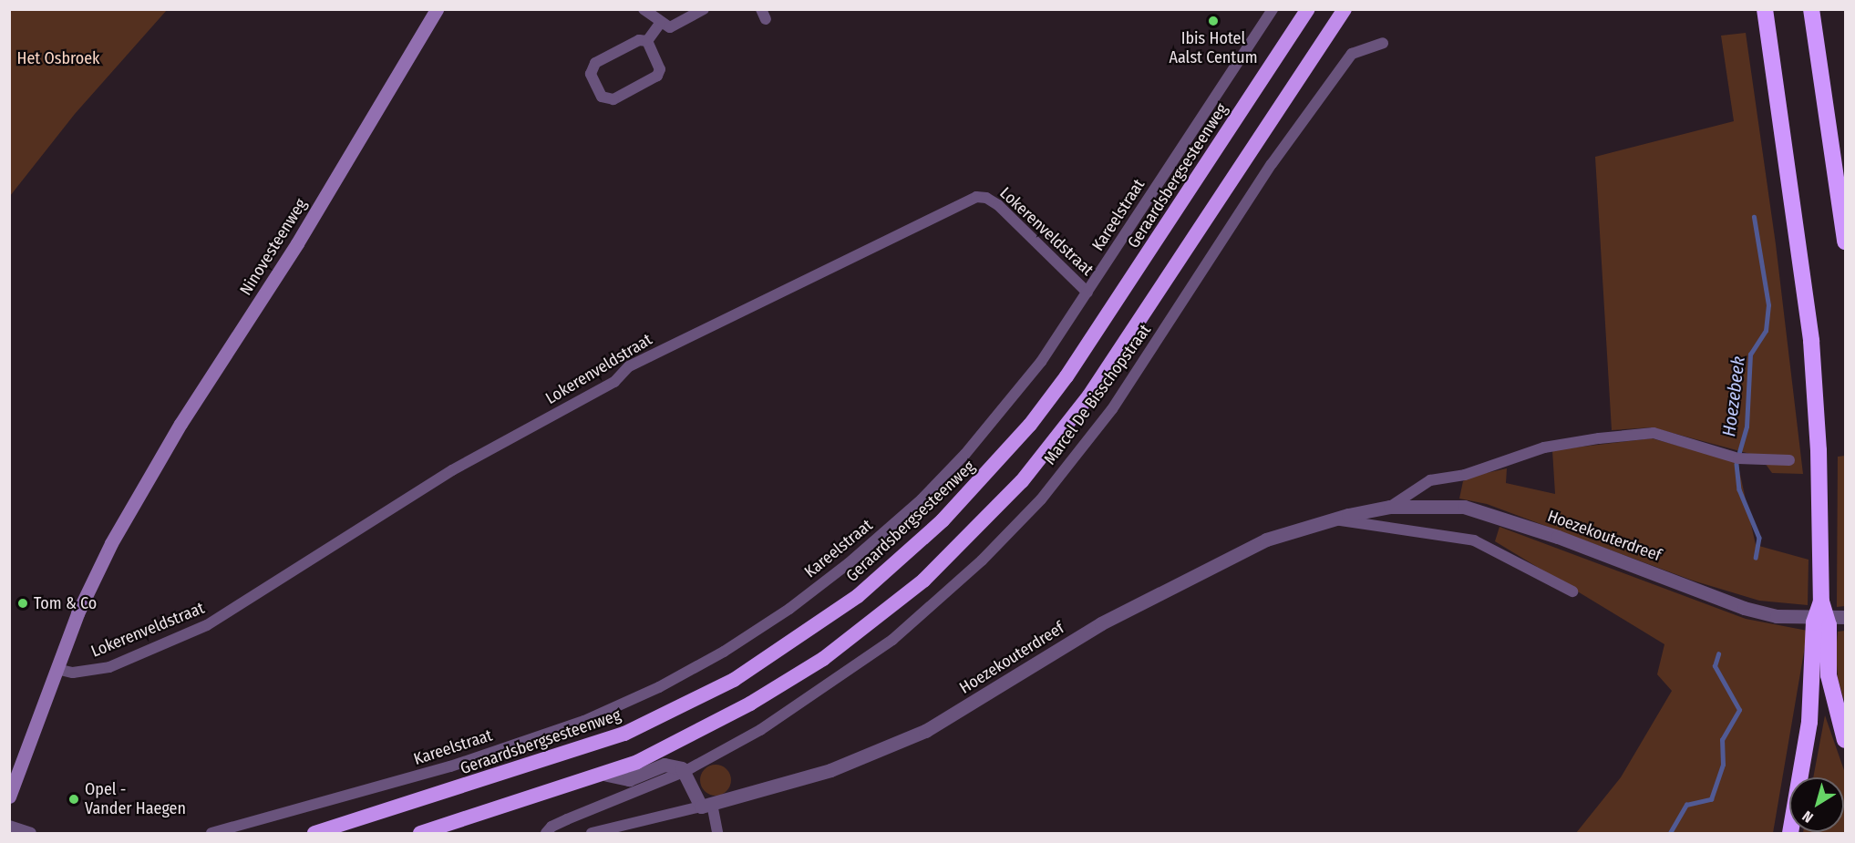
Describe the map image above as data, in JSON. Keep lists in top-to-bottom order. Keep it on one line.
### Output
{"streets":{"highway":["Geraardsbergsesteenweg"],"main road":["Ninovesteenweg"],"street":["Kareelstraat","Lokerenveldstraat","Marcel De Bisschopstraat","Hoezekouterdreef"]},"crossings":[["Kareelstraat","Lokerenveldstraat"],["Lokerenveldstraat","Ninovesteenweg"]],"water":["Hoezebeek"],"parks":["Het Osbroek"],"places":["Ibis Hotel Aalst Centum","Tom & Co","Opel - Vander Haegen"],"north":"bottom left"}
